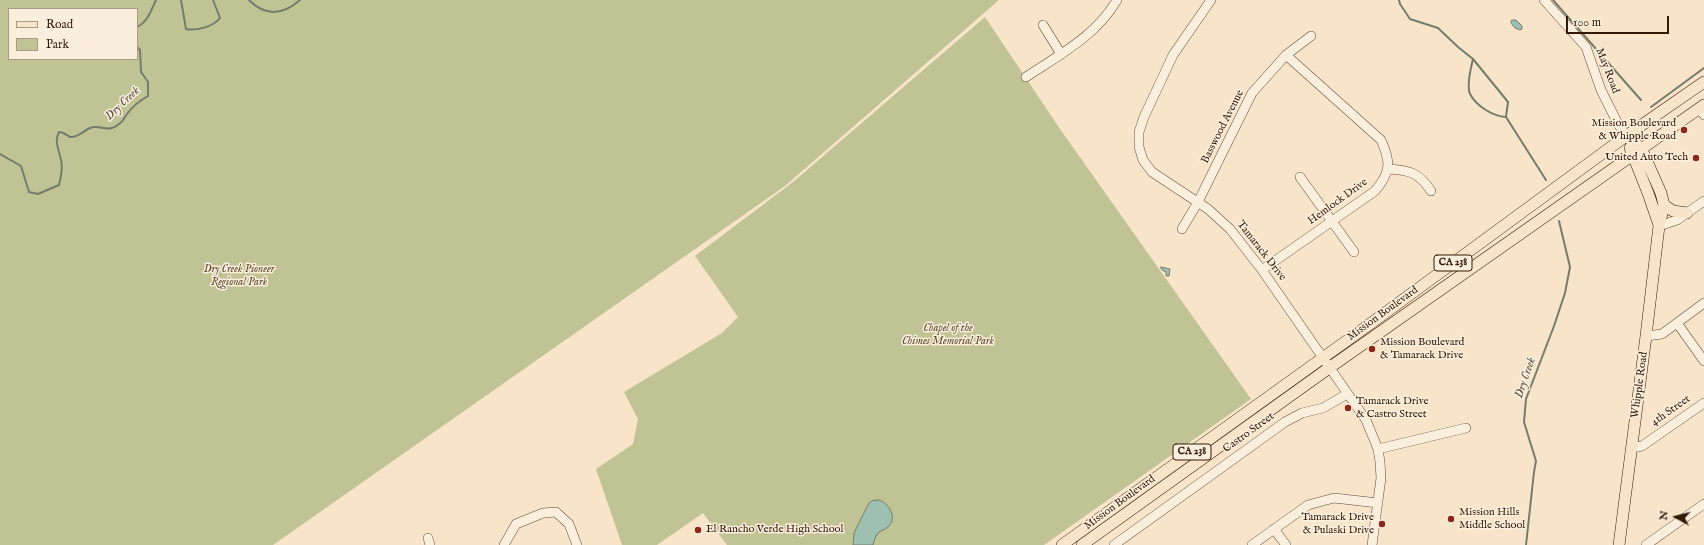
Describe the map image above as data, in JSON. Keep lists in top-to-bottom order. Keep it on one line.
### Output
{"streets":{"main road":["CA 238","Mission Boulevard","Whipple Road"],"street":["May Road","Basswood Avenue","Hemlock Drive","Tamarack Drive","4th Street","Castro Street"]},"crossings":[["May Road","Mission Boulevard"],["May Road","Whipple Road"],["Basswood Avenue","Tamarack Drive"],["Hemlock Drive","Tamarack Drive"],["Tamarack Drive","Mission Boulevard"],["Tamarack Drive","Castro Street"],["Mission Boulevard","Whipple Road"],["Whipple Road","4th Street"]],"water":["Dry Creek"],"parks":["Dry Creek Pioneer Regional Park","Chapel of the Chimes Memorial Park"],"places":["Mission Boulevard & Whipple Road","United Auto Tech","Mission Boulevard & Tamarack Drive","Tamarack Drive & Castro Street","Mission Hills Middle School","Tamarack Drive & Pulaski Drive","El Rancho Verde High School"],"legend":["Road","Park"],"scale_bar":"100 m","north":"left"}
